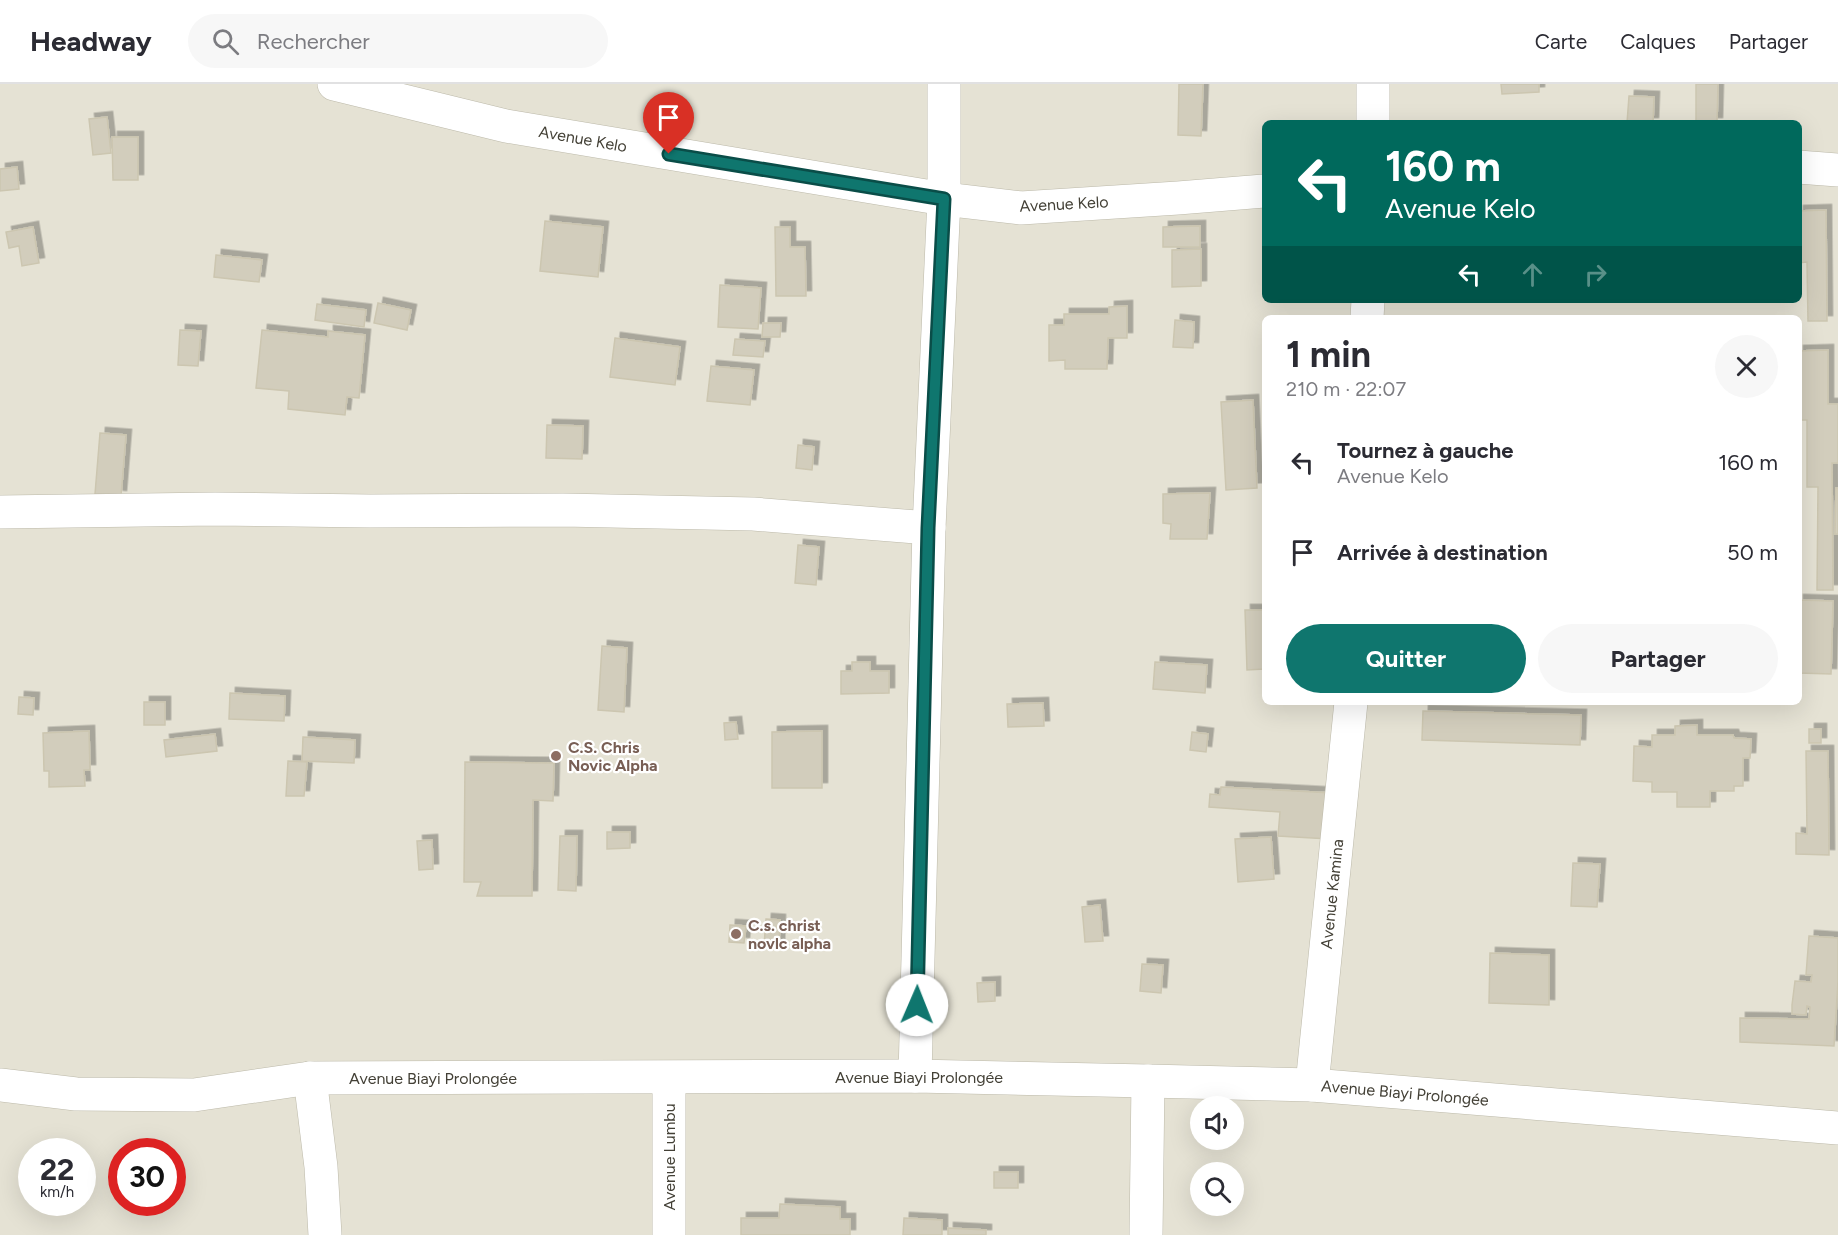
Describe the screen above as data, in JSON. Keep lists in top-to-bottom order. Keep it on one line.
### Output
{"streets":{"street":["Avenue Kelo","Avenue Kamina","Avenue Biayi Prolongée","Avenue Lumbu"]},"crossings":[["Avenue Kamina","Avenue Biayi Prolongée"],["Avenue Biayi Prolongée","Avenue Lumbu"]],"places":["C.S. Chris Novic Alpha","C.s. christ novlc alpha"],"page":{"header":"Headway","search":"Rechercher","nav":["Carte","Calques","Partager"],"turn":["160 m","Avenue Kelo"],"heading":["1 min","210 m · 22:07"],"list":[{"name":"Tournez à gauche","note":"Avenue Kelo","value":"160 m"},{"name":"Arrivée à destination","value":"50 m"}],"buttons":["Quitter","Partager"],"speed":"22 km/h","limit":"30"}}
